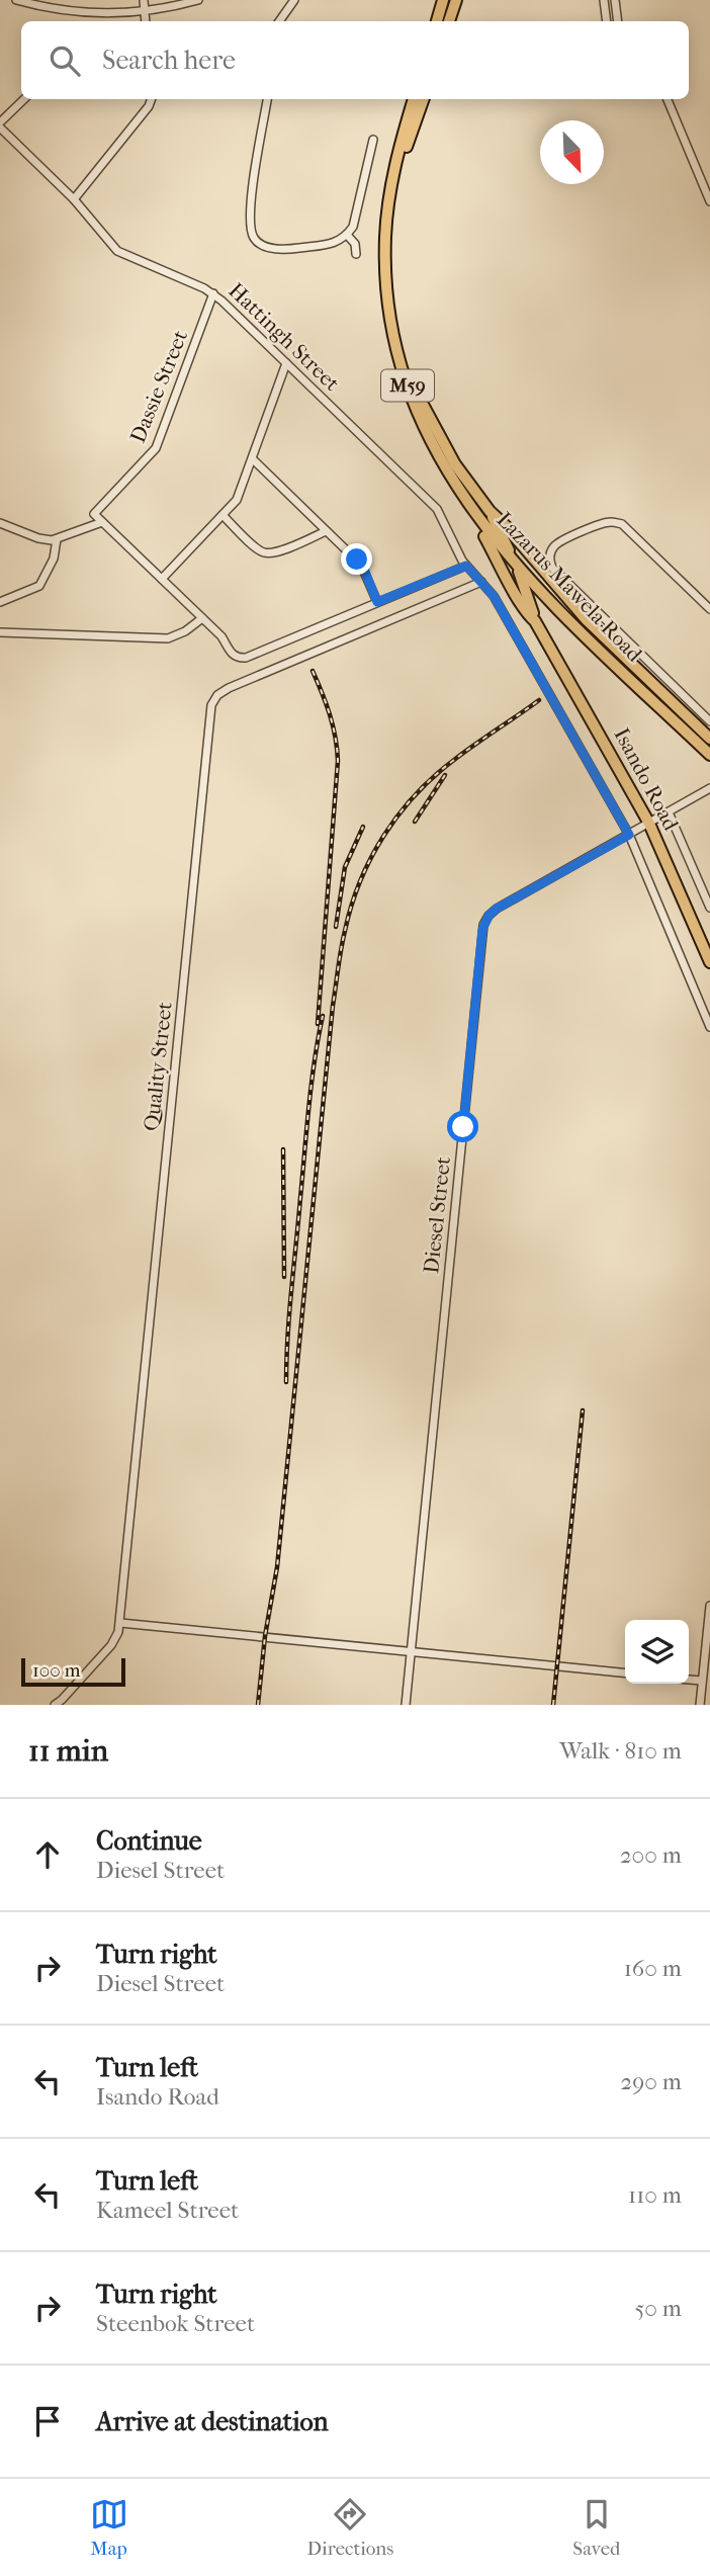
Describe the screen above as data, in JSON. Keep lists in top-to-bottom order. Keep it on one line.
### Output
{"streets":{"main road":["M59","Lazarus Mawela Road","Isando Road"],"street":["Hattingh Street","Dassie Street","Quality Street","Diesel Street"]},"crossings":[["Hattingh Street","Dassie Street"],["Hattingh Street","Isando Road"],["Hattingh Street","Quality Street"],["Lazarus Mawela Road","Isando Road"],["Isando Road","Quality Street"],["Isando Road","Diesel Street"]],"scale_bar":"100 m","north":"bottom right","page":{"search":"Search here","scale":"100 m","heading":["11 min","Walk · 810 m"],"list":[["Continue","Diesel Street","200 m"],["Turn right","Diesel Street","160 m"],["Turn left","Isando Road","290 m"],["Turn left","Kameel Street","110 m"],["Turn right","Steenbok Street","50 m"],"Arrive at destination"],"nav":["Map","Directions","Saved"]}}
